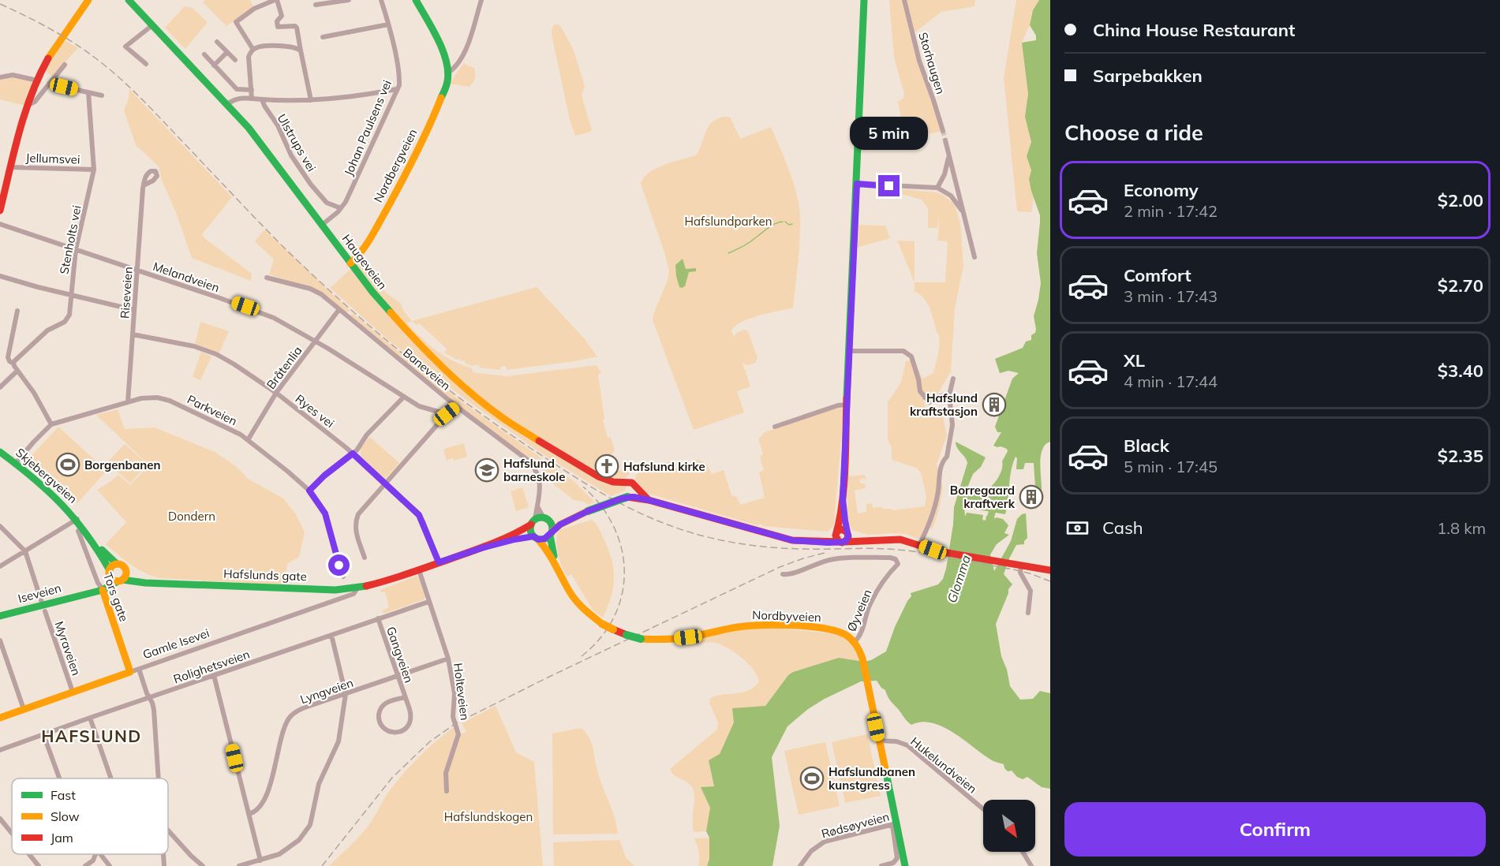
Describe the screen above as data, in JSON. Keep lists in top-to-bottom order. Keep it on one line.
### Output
{"streets":{"main road":["Nordbergveien","Haugeveien","Skjebergveien","Hafslunds gate","Iseveien","Tors gate","Nordbyveien","Gamle Isevei"],"street":["Storhaugen","Johan Paulsens vei","Ulstrups vei","Jellumsvei","Stenholts vei","Melandveien","Riseveien","Bråtenlia","Baneveien","Parkveien","Ryes vei","Øyveien","Myraveien","Gangveien","Rolighetsveien","Lyngveien","Holteveien","Hukelundveien","Rødsøyveien"]},"crossings":[["Johan Paulsens vei","Ulstrups vei"],["Johan Paulsens vei","Haugeveien"],["Ulstrups vei","Haugeveien"],["Jellumsvei","Stenholts vei"],["Nordbergveien","Haugeveien"],["Stenholts vei","Melandveien"],["Melandveien","Riseveien"],["Melandveien","Bråtenlia"],["Riseveien","Parkveien"],["Riseveien","Ryes vei"],["Bråtenlia","Baneveien"],["Bråtenlia","Parkveien"],["Bråtenlia","Ryes vei"],["Baneveien","Hafslunds gate"],["Baneveien","Nordbyveien"],["Parkveien","Skjebergveien"],["Ryes vei","Hafslunds gate"],["Skjebergveien","Hafslunds gate"],["Skjebergveien","Iseveien"],["Hafslunds gate","Iseveien"],["Hafslunds gate","Nordbyveien"],["Hafslunds gate","Gamle Isevei"],["Hafslunds gate","Holteveien"],["Iseveien","Tors gate"],["Iseveien","Myraveien"],["Tors gate","Gamle Isevei"],["Øyveien","Nordbyveien"],["Gamle Isevei","Myraveien"],["Gangveien","Rolighetsveien"],["Gangveien","Lyngveien"],["Rolighetsveien","Holteveien"],["Lyngveien","Holteveien"]],"districts":["HAFSLUND"],"water":["Glomma"],"parks":["Hafslundparken","Dondern","Hafslundskogen"],"places":{"building":["Hafslund kraftstasjon","Borregaard kraftverk"],"sports":["Borgenbanen","Hafslundbanen kunstgress"],"church":["Hafslund kirke"],"school or university":["Hafslund barneskole"]},"legend":["Fast","Slow","Jam"],"north":"bottom right","page":{"banner":["China House Restaurant","Sarpebakken"],"heading":"Choose a ride","bubble":"5 min","list":[{"name":"Economy","note":"2 min · 17:42","value":"$2.00"},{"name":"Comfort","note":"3 min · 17:43","value":"$2.70"},{"name":"XL","note":"4 min · 17:44","value":"$3.40"},{"name":"Black","note":"5 min · 17:45","value":"$2.35"}],"pay":["Cash","1.8 km"],"buttons":"Confirm"}}
